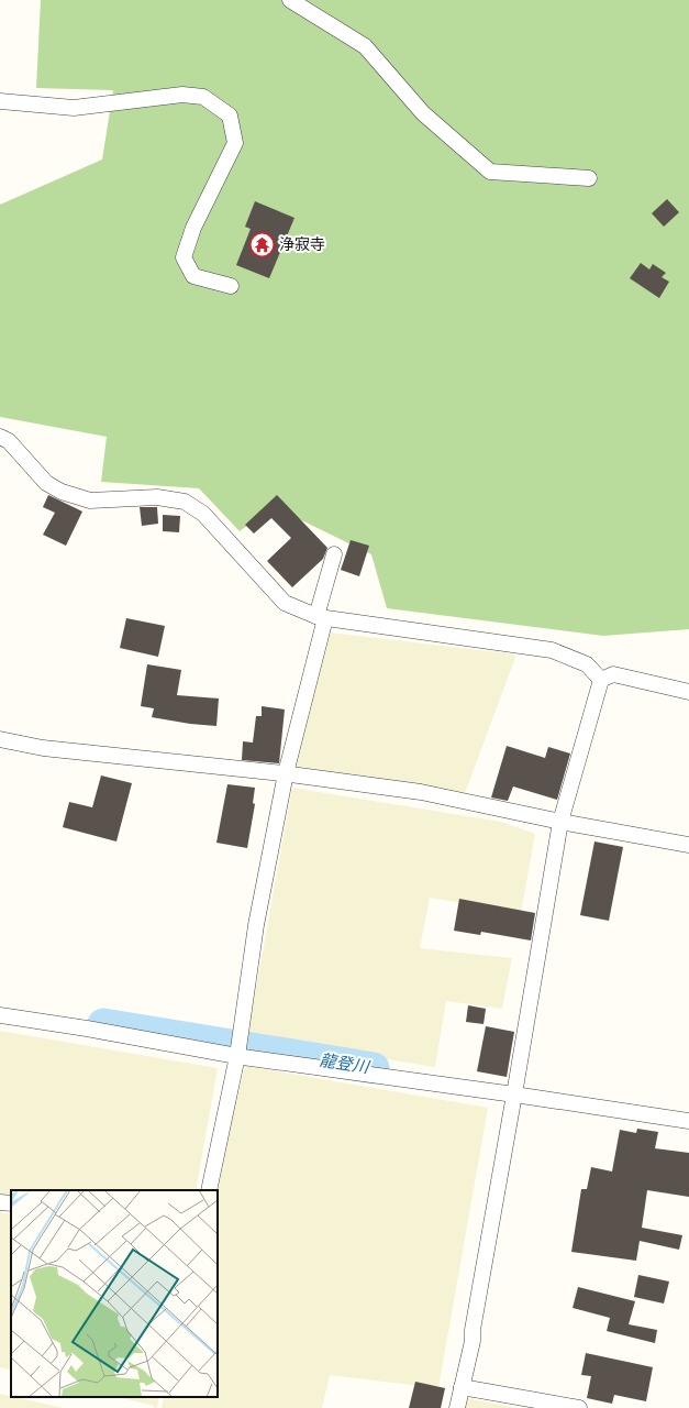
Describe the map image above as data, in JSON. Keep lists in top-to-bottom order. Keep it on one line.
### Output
{"water":["龍登川"],"places":{"temple":["浄寂寺"]}}
